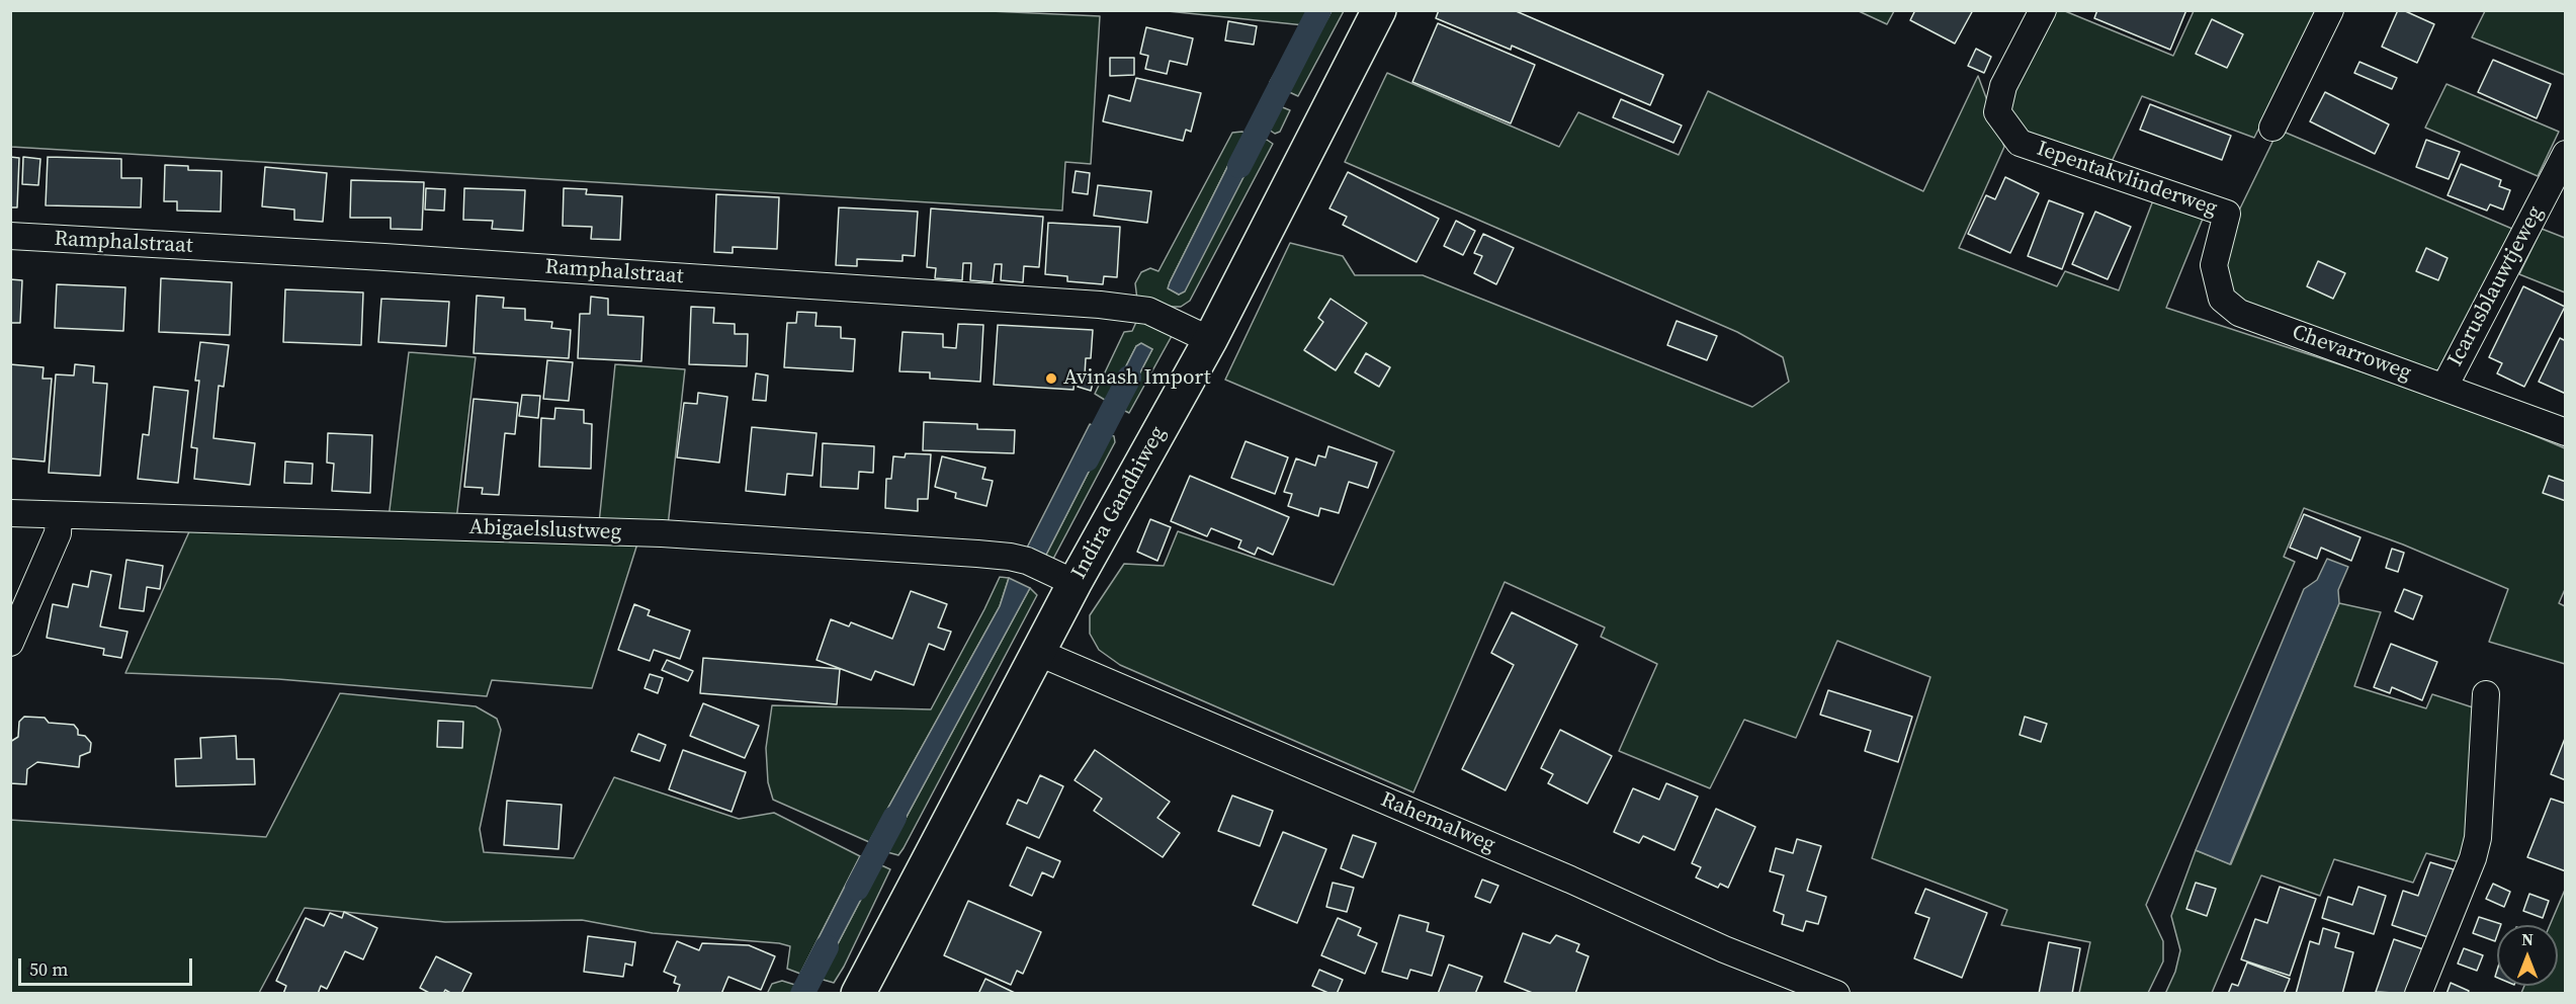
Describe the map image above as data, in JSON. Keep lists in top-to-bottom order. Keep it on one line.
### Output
{"streets":{"main road":["Indira Gandhiweg"],"street":["Iepentakvlinderweg","Ramphalstraat","Icarusblauwtjeweg","Chevarroweg","Abigaelslustweg","Rahemalweg"]},"crossings":[["Iepentakvlinderweg","Chevarroweg"],["Ramphalstraat","Indira Gandhiweg"],["Icarusblauwtjeweg","Chevarroweg"],["Indira Gandhiweg","Abigaelslustweg"],["Indira Gandhiweg","Rahemalweg"]],"places":["Avinash Import"],"scale_bar":"50 m","north":"top"}
